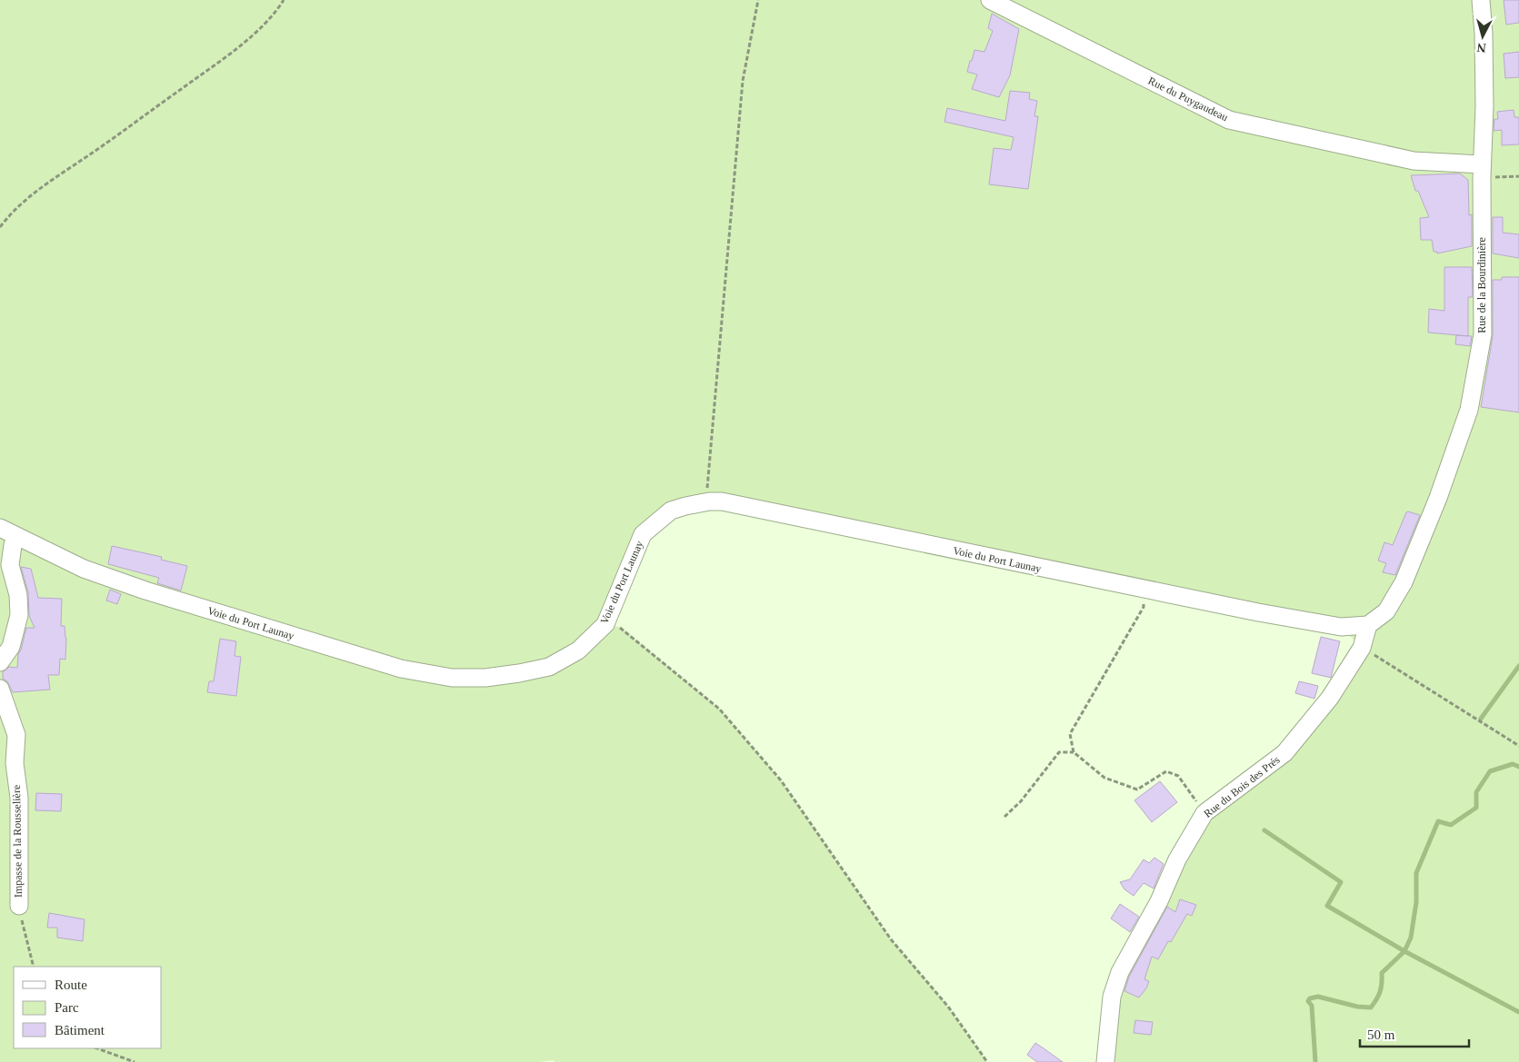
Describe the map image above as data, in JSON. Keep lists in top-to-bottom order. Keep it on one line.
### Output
{"streets":{"street":["Rue du Puygaudeau","Rue de la Bourdinière","Voie du Port Launay","Rue du Bois des Prés","Impasse de la Rousselière"]},"crossings":[["Rue du Puygaudeau","Rue de la Bourdinière"],["Rue de la Bourdinière","Voie du Port Launay"],["Rue de la Bourdinière","Rue du Bois des Prés"],["Voie du Port Launay","Rue du Bois des Prés"]],"legend":["Route","Parc","Bâtiment"],"scale_bar":"50 m","north":"bottom"}
